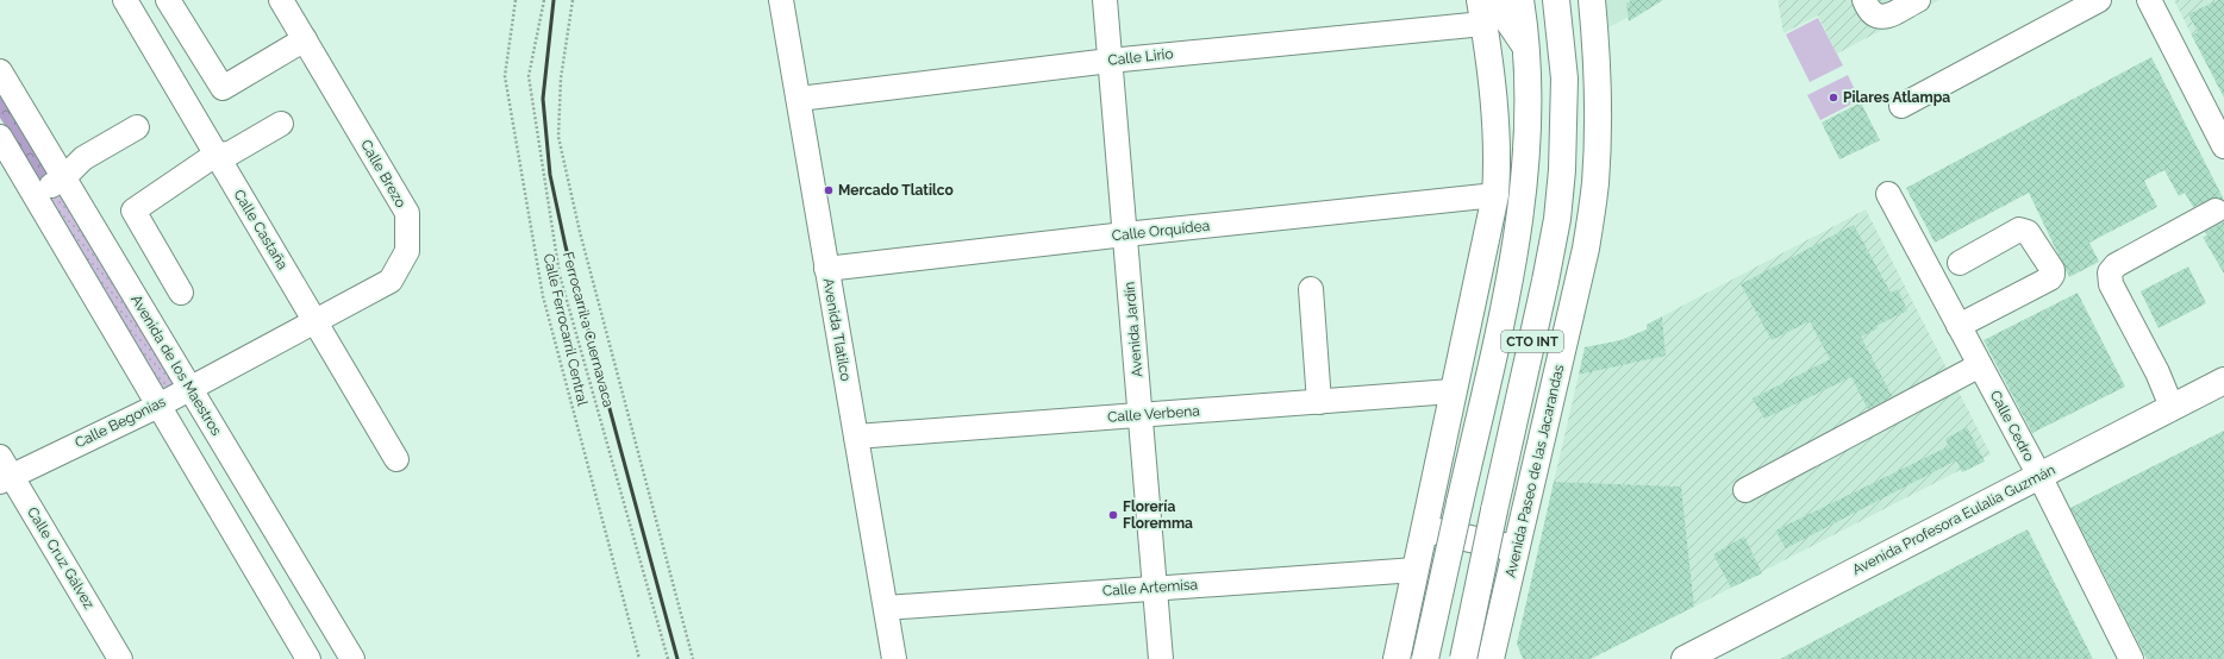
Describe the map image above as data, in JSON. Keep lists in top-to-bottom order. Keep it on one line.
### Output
{"streets":{"main road":["CTO INT","Avenida Paseo de las Jacarandas","Avenida Profesora Eulalia Guzmán"],"street":["Calle Lirio","Calle Brezo","Calle Castaña","Calle Orquídea","Avenida Tlatilco","Avenida Jardín","Avenida de los Maestros","Calle Verbena","Calle Begonias","Calle Cedro","Calle Cruz Gálvez","Calle Artemisa"],"path":["Calle Ferrocarril Central","Ferrocarril a Cuernavaca"]},"crossings":[["Calle Lirio","Avenida Tlatilco"],["Calle Lirio","Avenida Jardín"],["Calle Brezo","Calle Castaña"],["Calle Brezo","Calle Begonias"],["Calle Castaña","Calle Begonias"],["Calle Orquídea","Avenida Tlatilco"],["Calle Orquídea","Avenida Jardín"],["Avenida Tlatilco","Calle Verbena"],["Avenida Tlatilco","Calle Artemisa"],["Avenida Jardín","Calle Verbena"],["Avenida Jardín","Calle Artemisa"],["Avenida de los Maestros","Calle Begonias"],["Calle Begonias","Calle Cruz Gálvez"],["Calle Cedro","Avenida Profesora Eulalia Guzmán"]],"places":["Pilares Atlampa","Mercado Tlatilco","Florería Floremma"]}
